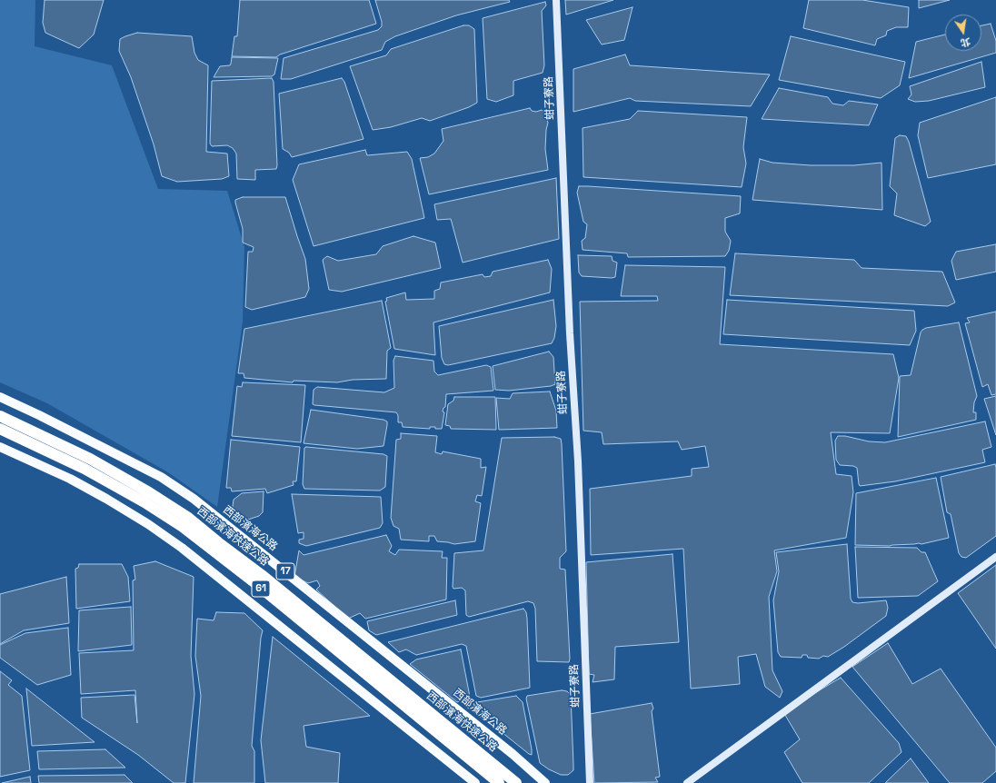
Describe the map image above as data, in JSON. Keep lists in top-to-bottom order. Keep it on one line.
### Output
{"streets":{"highway":["西部濱海快速公路","61"],"main road":["西部濱海公路","17"],"street":["蚶子寮路"]},"north":"bottom"}
